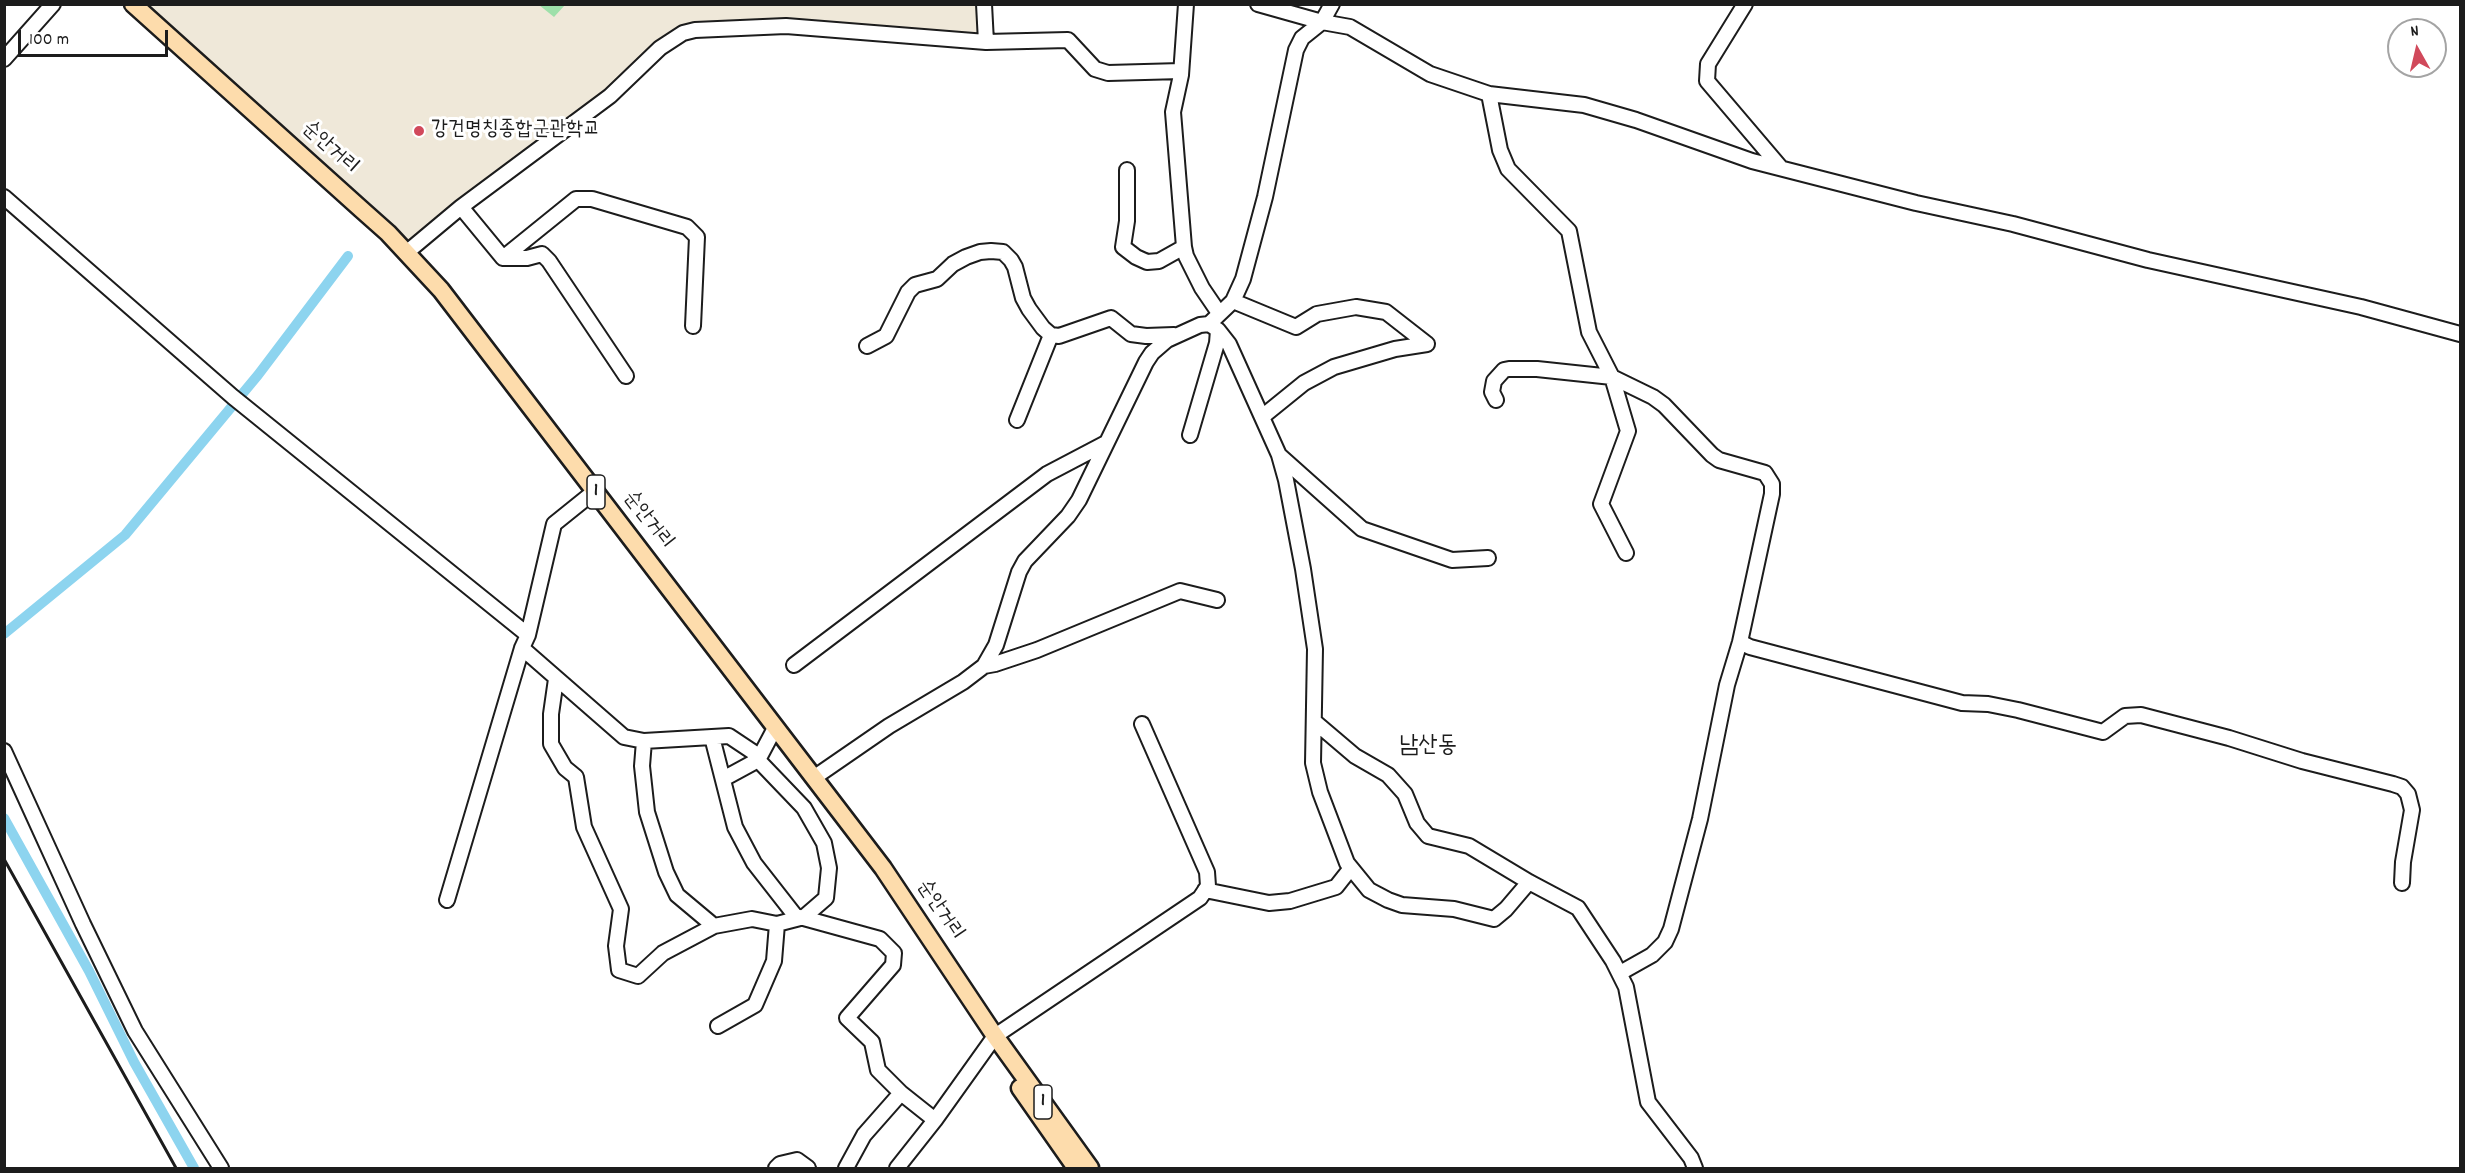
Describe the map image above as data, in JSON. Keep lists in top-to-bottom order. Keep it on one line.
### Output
{"streets":{"main road":["순안거리","1"]},"districts":["남산동"],"places":["강건명칭종합군관학교"],"scale_bar":"100 m","north":"top"}
